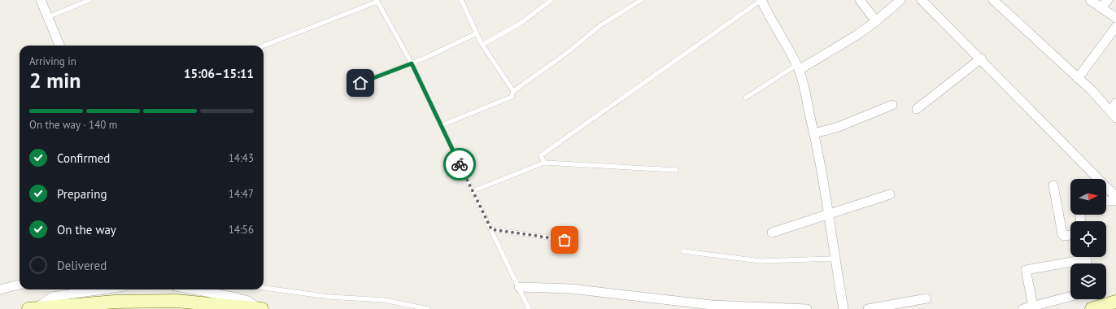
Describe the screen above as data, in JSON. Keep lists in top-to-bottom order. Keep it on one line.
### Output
{"north":"right","page":{"heading":["2 min","Arriving in","15:06–15:11"],"bar":"On the way · 140 m","list":[["Confirmed","14:43"],["Preparing","14:47"],["On the way","14:56"],"Delivered"]}}
